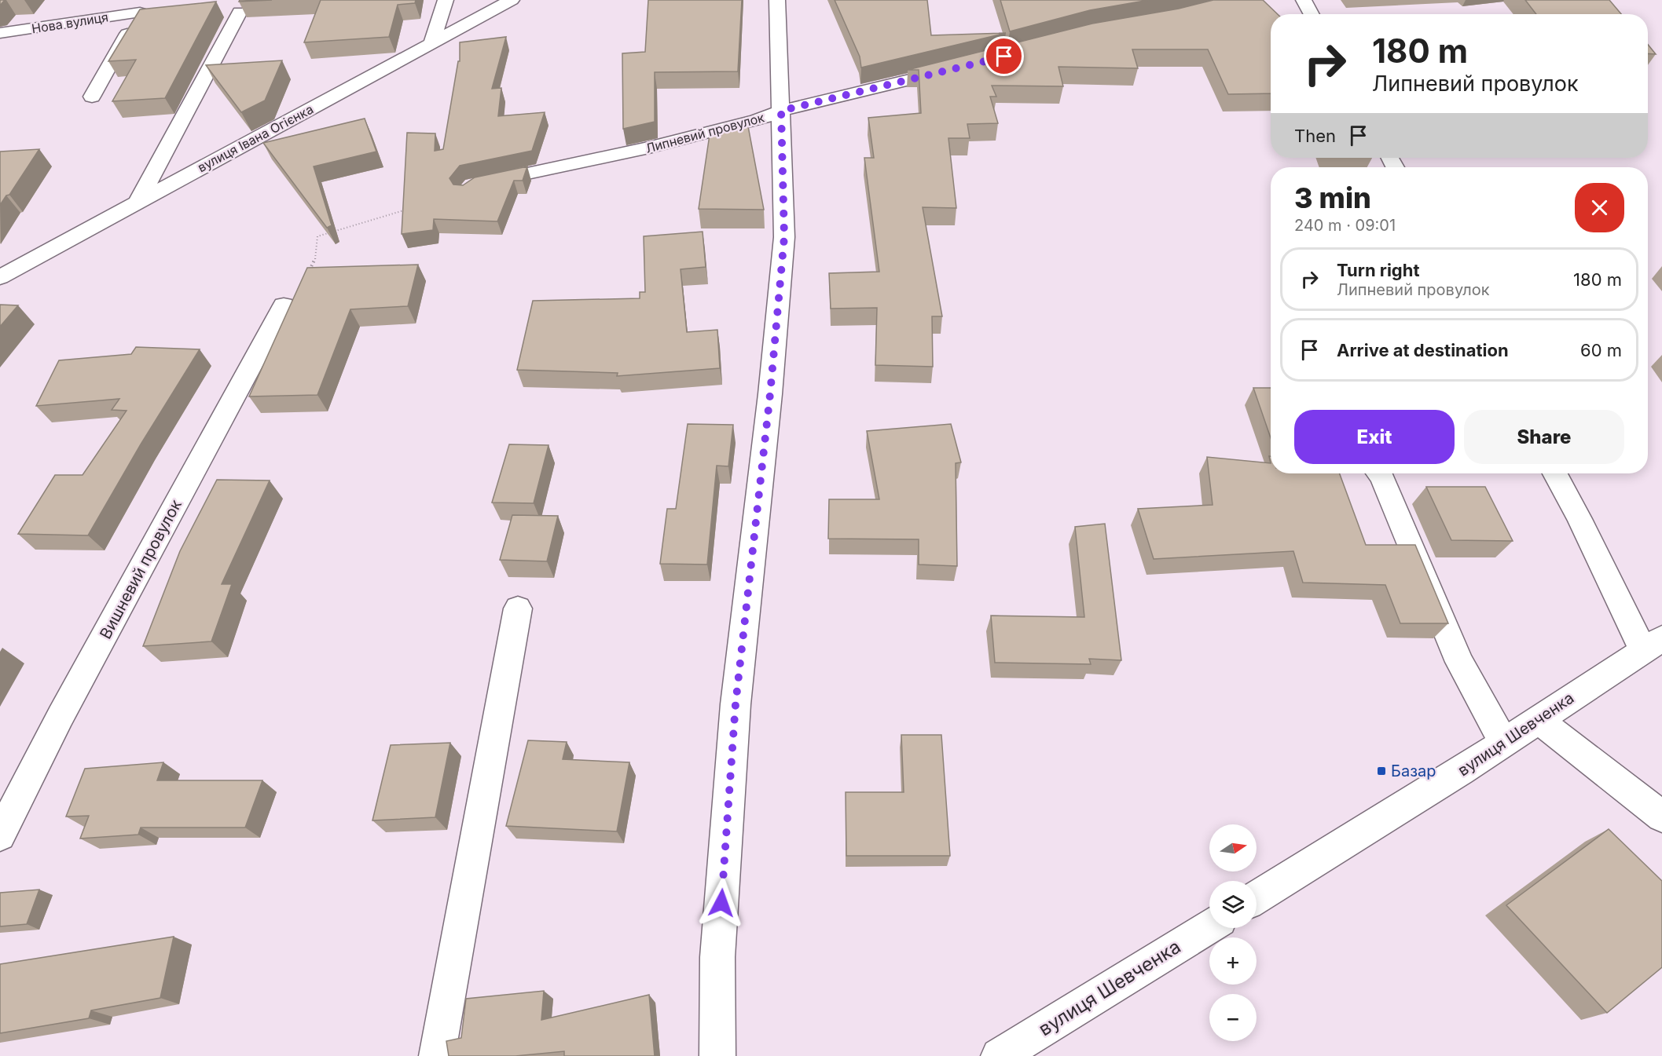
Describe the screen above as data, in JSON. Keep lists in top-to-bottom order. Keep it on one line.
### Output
{"streets":{"street":["Нова вулиця","Липневий провулок","вулиця Івана Огієнка","Вишневий провулок","вулиця Шевченка"]},"places":{"transit":["Базар"]},"north":"right","page":{"turn":["180 m","Липневий провулок"],"then":"Then","heading":["3 min","240 m · 09:01"],"list":[{"name":"Turn right","note":"Липневий провулок","value":"180 m"},{"name":"Arrive at destination","value":"60 m"}],"buttons":["Exit","Share"],"map_buttons":["+","−"]}}
